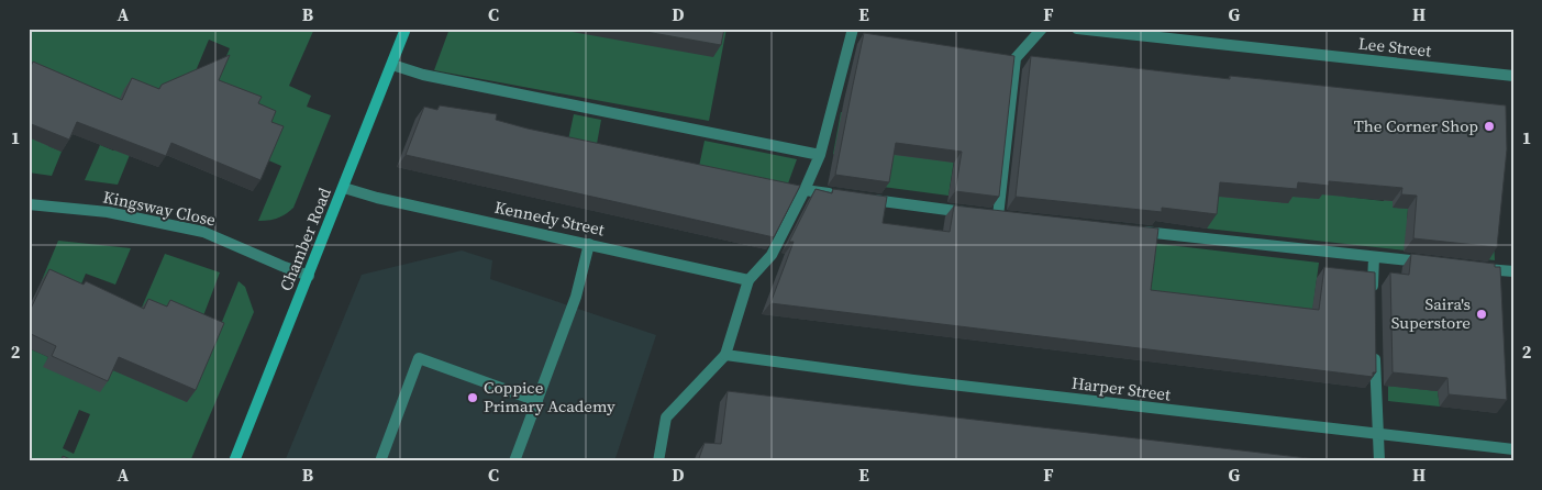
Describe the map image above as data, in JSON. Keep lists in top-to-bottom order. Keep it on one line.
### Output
{"streets":{"street":["Lee Street","Kingsway Close","Kennedy Street","Chamber Road","Harper Street"]},"crossings":[["Kingsway Close","Chamber Road"],["Kennedy Street","Chamber Road"]],"places":["The Corner Shop","Saira's Superstore","Coppice Primary Academy"],"grid":{"columns":["A","B","C","D","E","F","G","H"],"rows":["1","2"]}}
